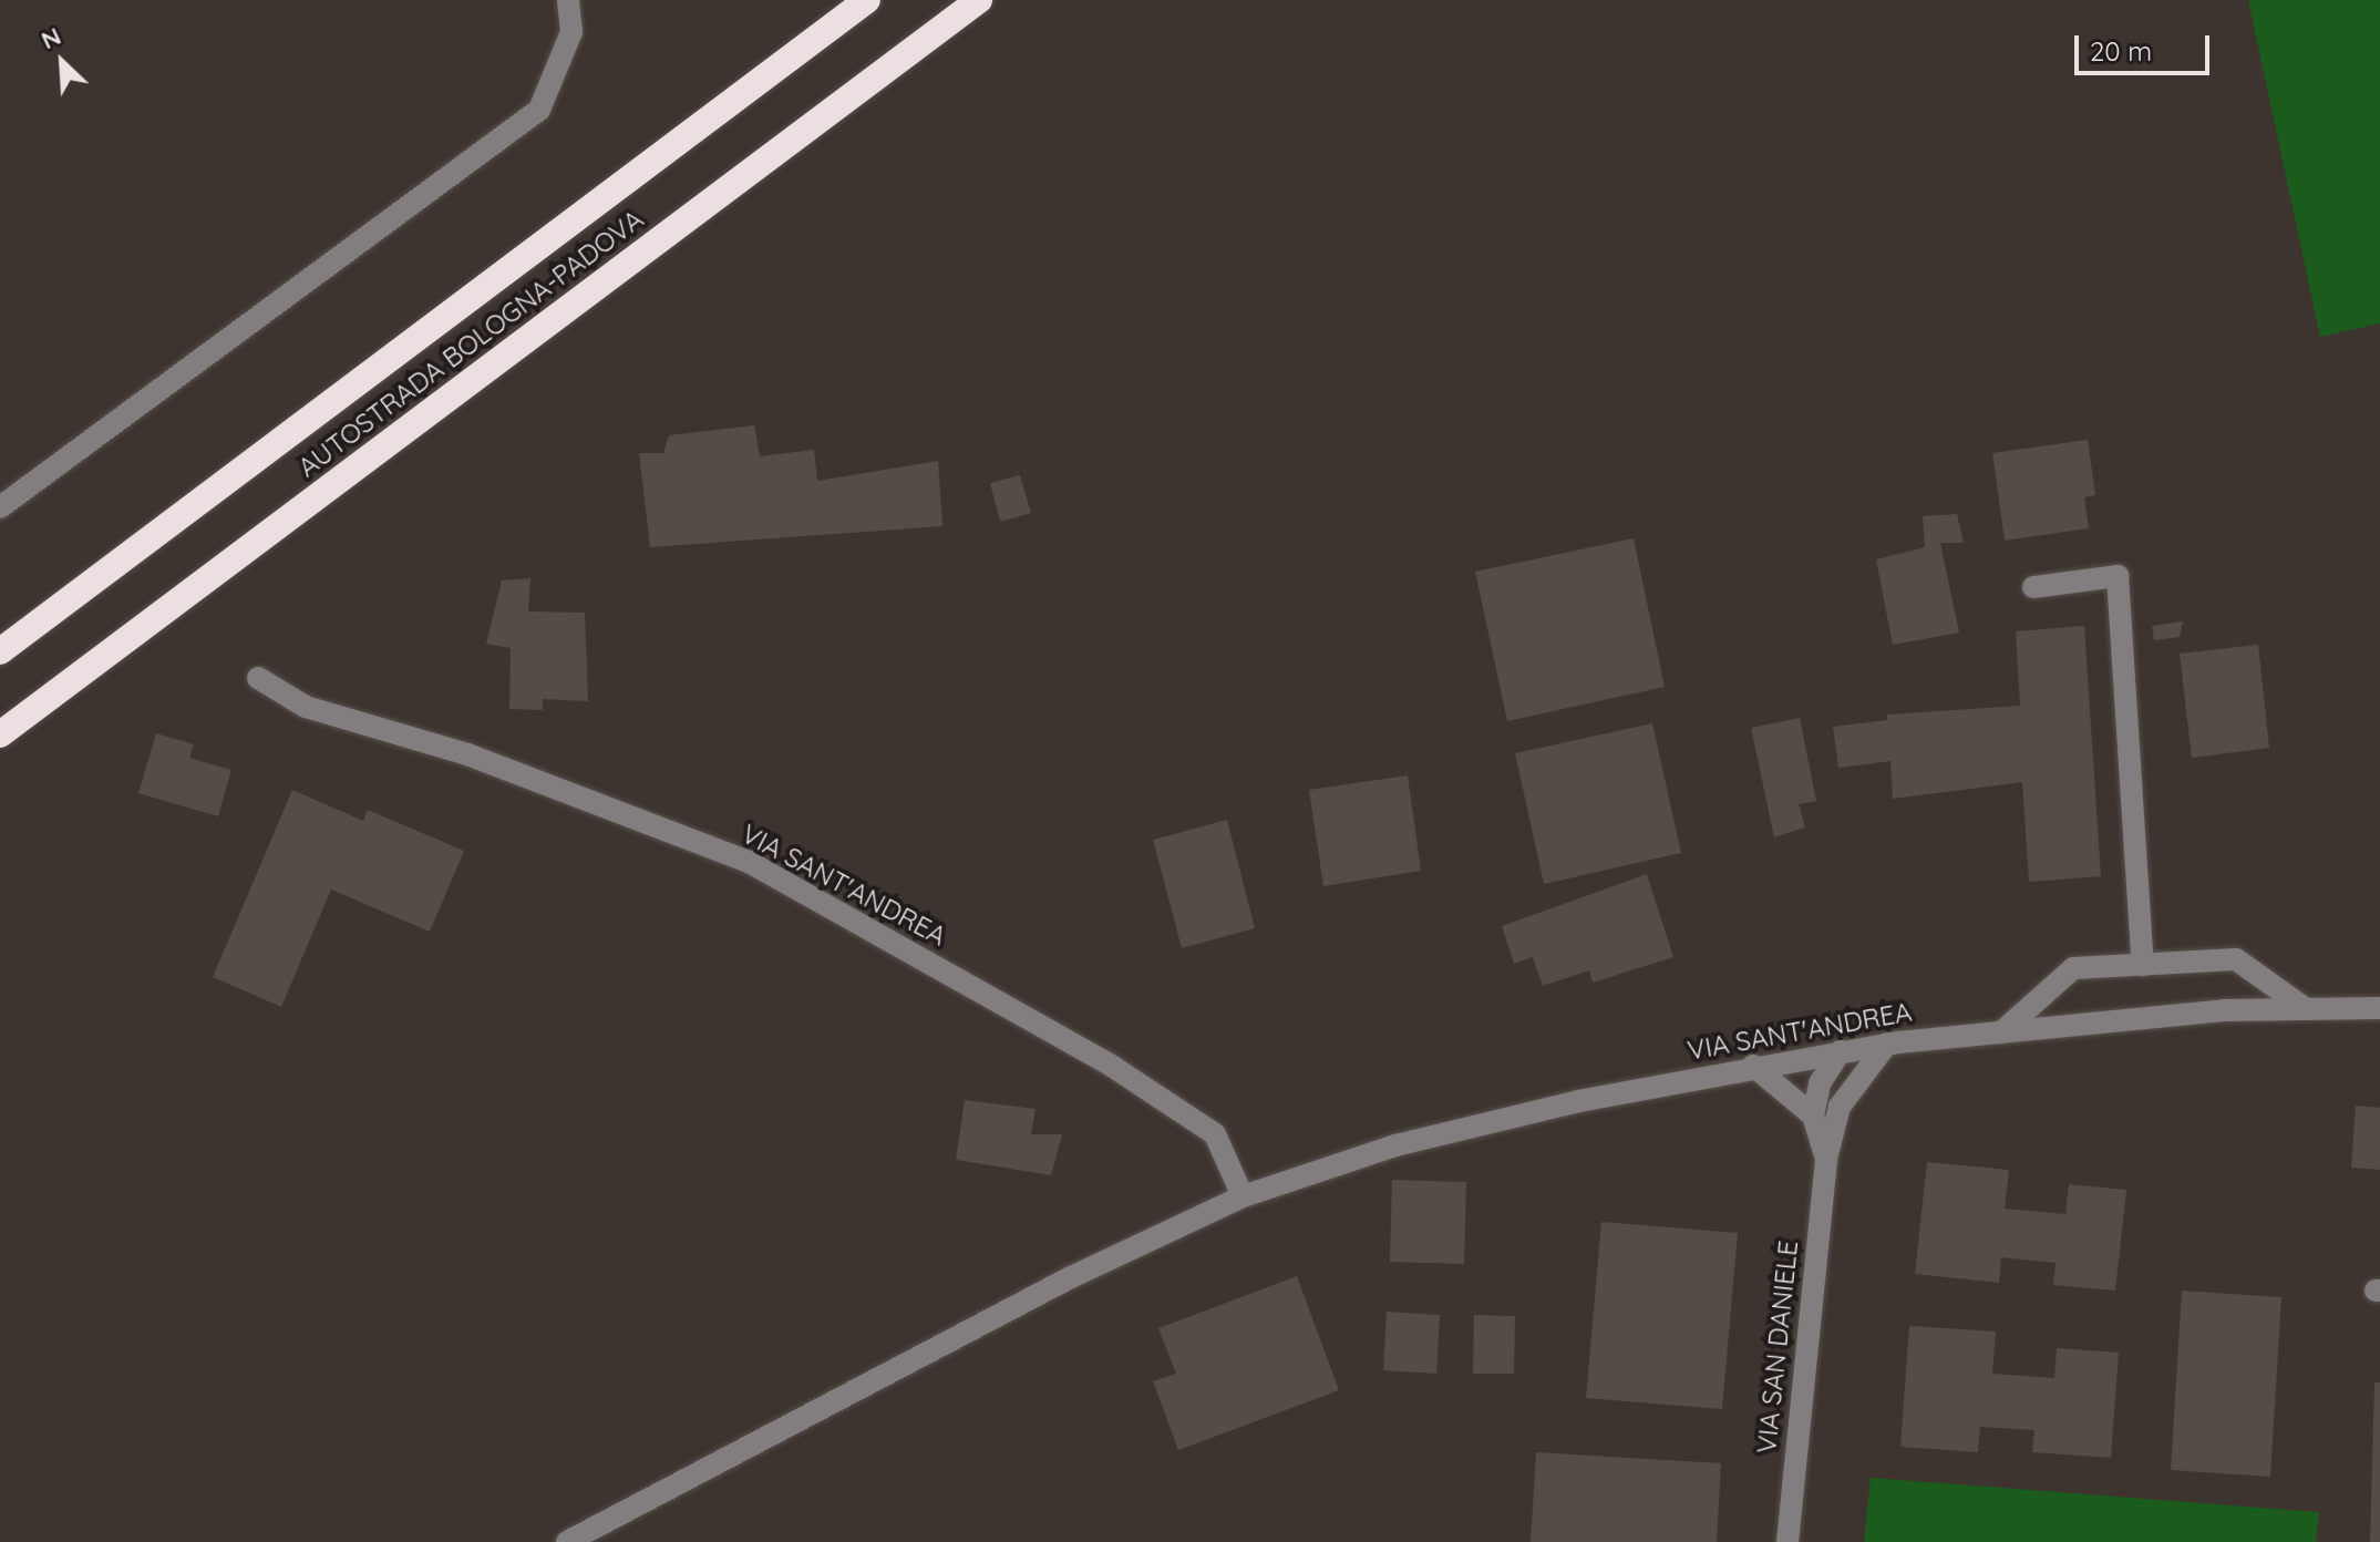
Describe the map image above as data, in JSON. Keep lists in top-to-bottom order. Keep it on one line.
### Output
{"streets":{"highway":["AUTOSTRADA BOLOGNA-PADOVA"],"street":["VIA SANT'ANDREA","VIA SAN DANIELE"]},"crossings":[["VIA SANT'ANDREA","VIA SAN DANIELE"]],"scale_bar":"20 m","north":"top left"}
